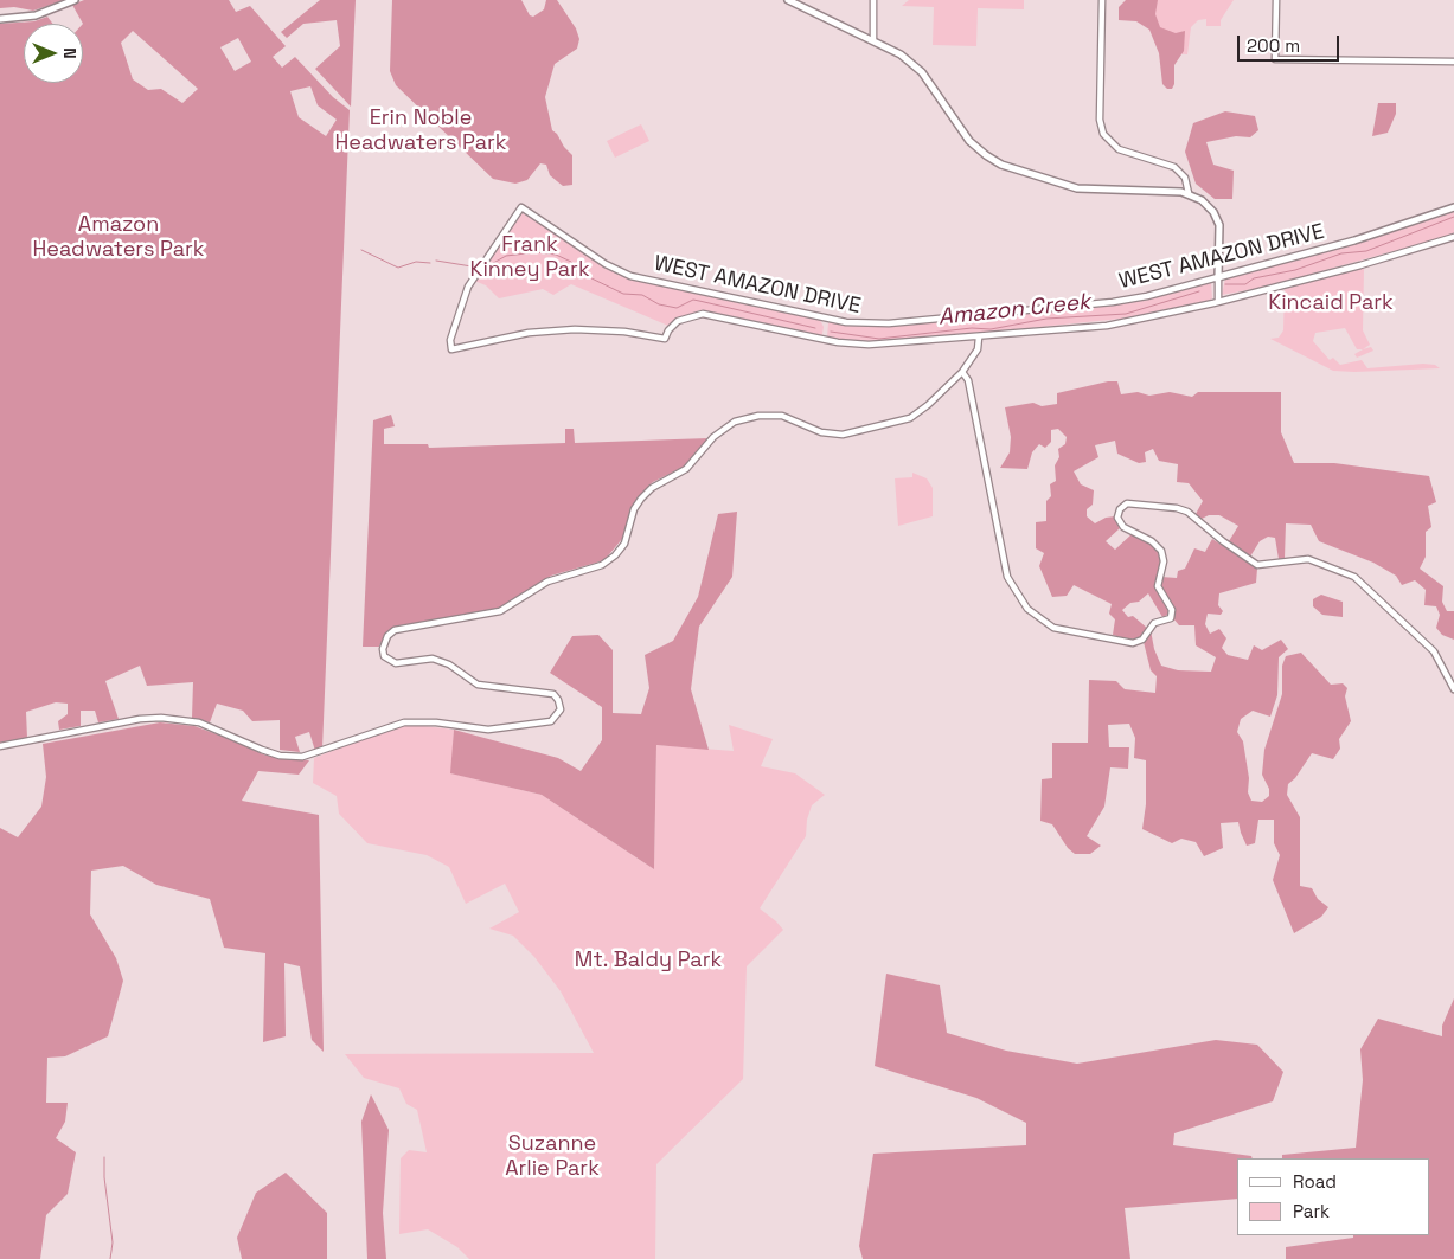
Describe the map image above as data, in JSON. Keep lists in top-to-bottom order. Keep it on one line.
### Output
{"streets":{"main road":["WEST AMAZON DRIVE"]},"water":["Amazon Creek"],"parks":["Erin Noble Headwaters Park","Amazon Headwaters Park","Frank Kinney Park","Kincaid Park","Mt. Baldy Park","Suzanne Arlie Park"],"legend":["Road","Park"],"scale_bar":"200 m","north":"right"}
